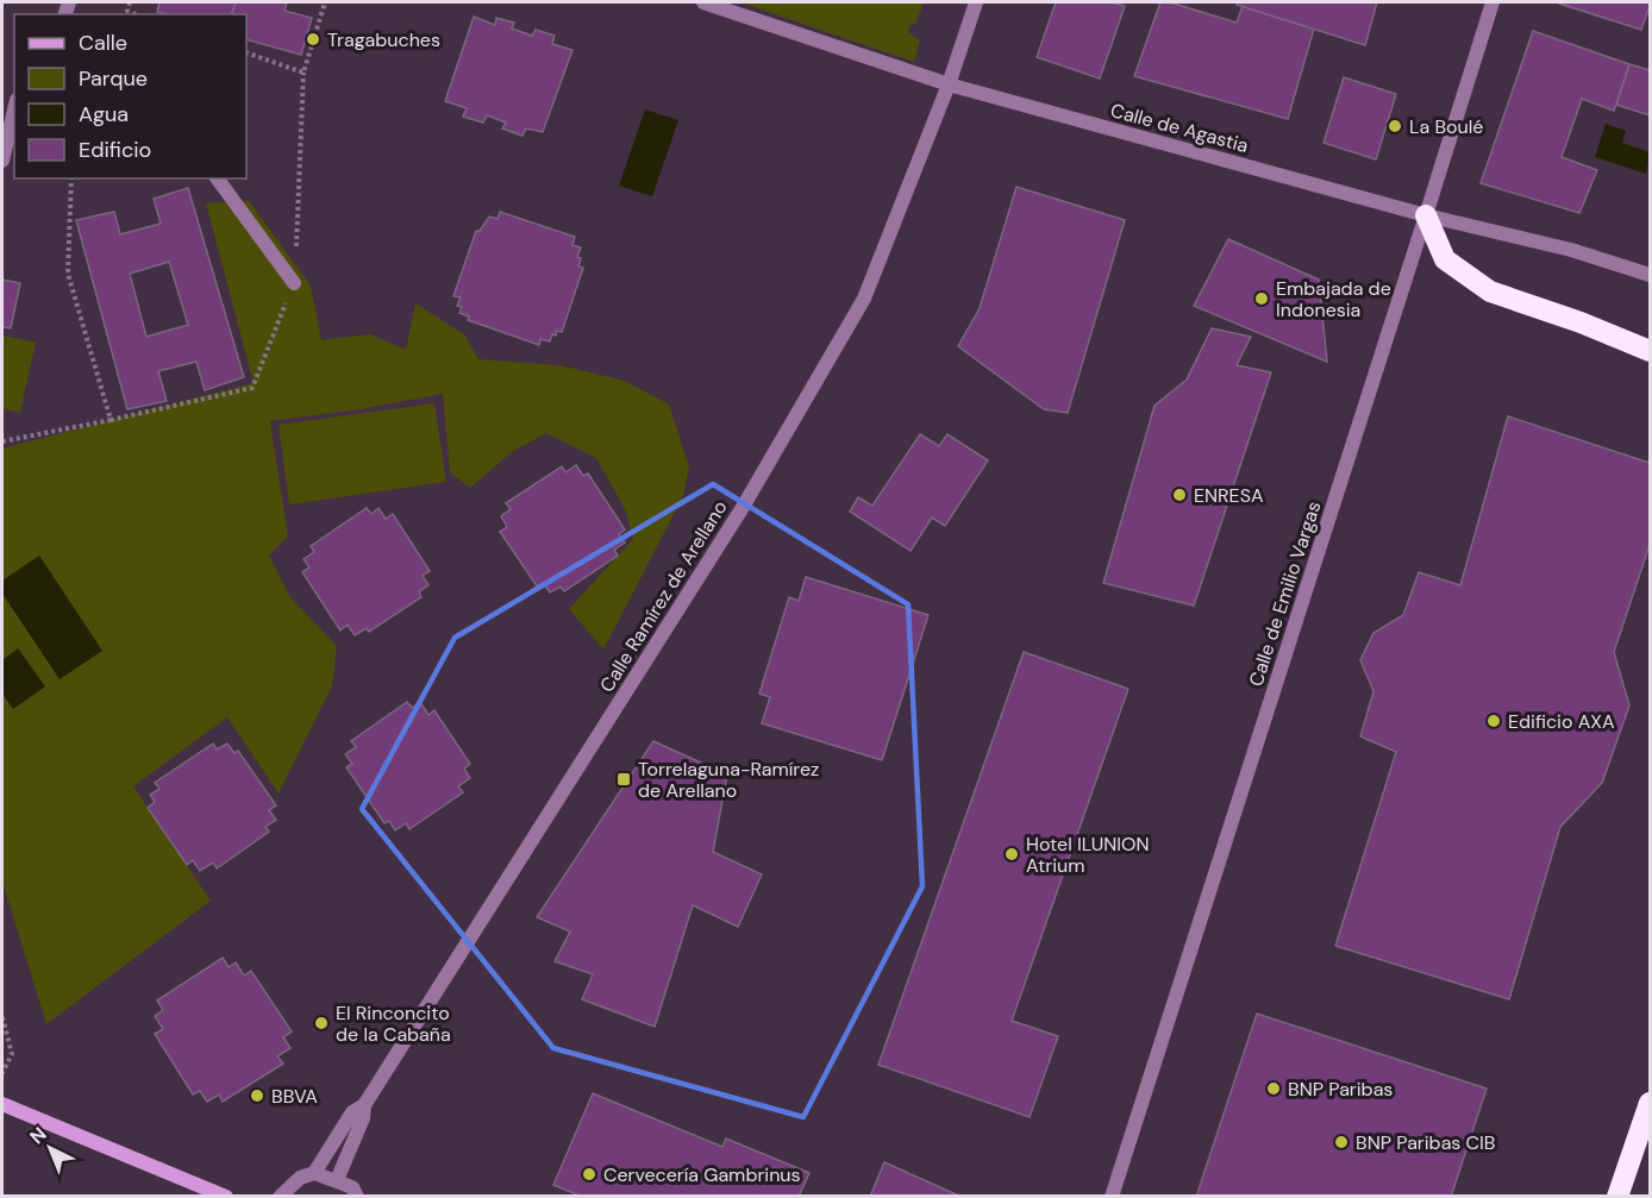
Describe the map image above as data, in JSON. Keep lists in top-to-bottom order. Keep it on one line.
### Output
{"streets":{"street":["Calle de Agastia","Calle de Emilio Vargas","Calle Ramírez de Arellano"]},"crossings":[["Calle de Agastia","Calle de Emilio Vargas"],["Calle de Agastia","Calle Ramírez de Arellano"]],"places":{"other":["Tragabuches","La Boulé","Embajada de Indonesia","ENRESA","Edificio AXA","Hotel ILUNION Atrium","El Rinconcito de la Cabaña","BNP Paribas","BBVA","BNP Paribas CIB","Cervecería Gambrinus"],"transit":["Torrelaguna-Ramírez de Arellano"]},"legend":["Calle","Parque","Agua","Edificio"],"north":"top left"}
